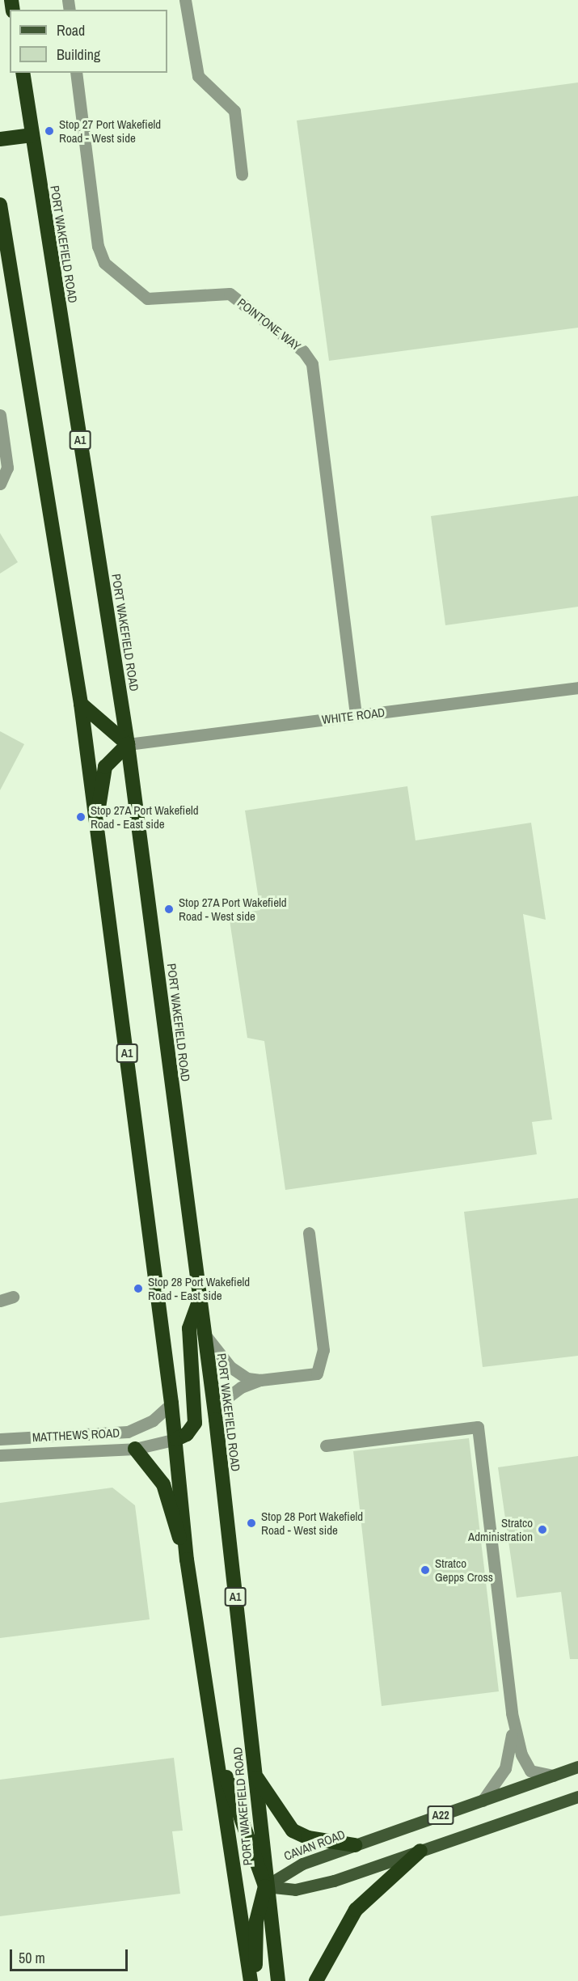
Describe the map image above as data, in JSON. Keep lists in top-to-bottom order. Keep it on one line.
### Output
{"streets":{"highway":["PORT WAKEFIELD ROAD","A1"],"main road":["A22","CAVAN ROAD"],"street":["POINTONE WAY","WHITE ROAD","MATTHEWS ROAD"]},"crossings":[["PORT WAKEFIELD ROAD","WHITE ROAD"],["PORT WAKEFIELD ROAD","MATTHEWS ROAD"],["PORT WAKEFIELD ROAD","CAVAN ROAD"],["POINTONE WAY","WHITE ROAD"]],"places":["Stop 27 Port Wakefield Road - West side","Stop 27A Port Wakefield Road - East side","Stop 27A Port Wakefield Road - West side","Stop 28 Port Wakefield Road - East side","Stop 28 Port Wakefield Road - West side","Stratco Administration","Stratco Gepps Cross"],"legend":["Road","Building"],"scale_bar":"50 m"}
